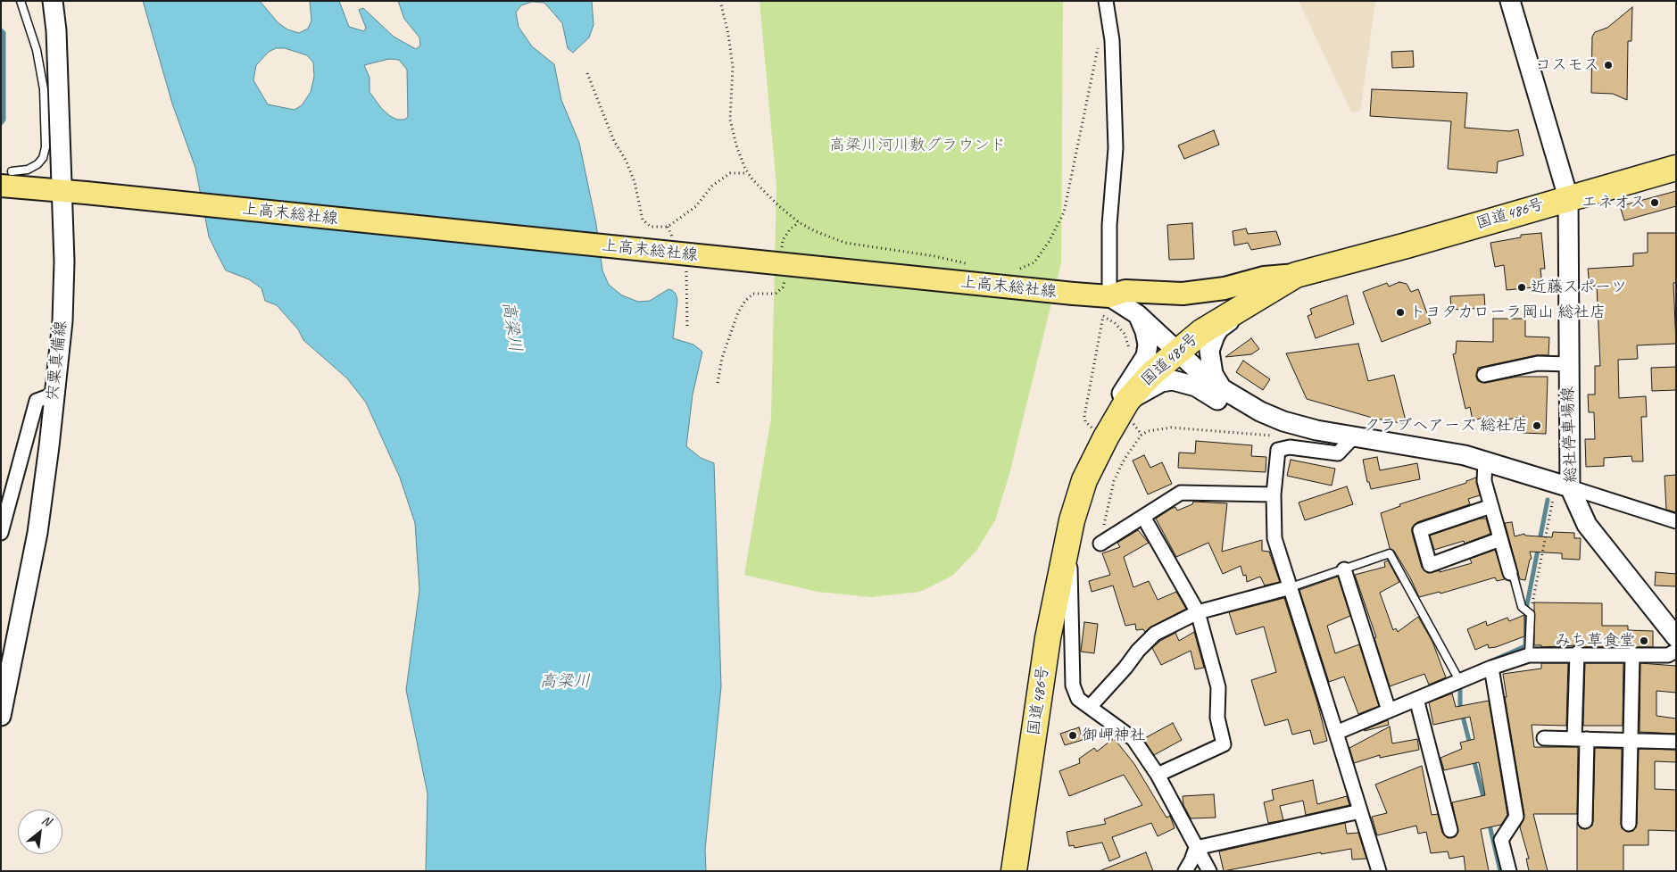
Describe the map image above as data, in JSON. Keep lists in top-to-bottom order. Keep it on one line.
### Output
{"streets":{"highway":["国道486号"],"main road":["上高末総社線","宍粟真備線","総社停車場線"]},"crossings":[["上高末総社線","国道486号"],["上高末総社線","宍粟真備線"],["国道486号","総社停車場線"]],"water":["高梁川"],"parks":["高梁川河川敷グラウンド"],"places":["コスモス","エネオス","近藤スポーツ","トヨタカローラ岡山 総社店","クラブヘアーズ 総社店","みち草食堂","御岬神社"],"north":"top right"}
